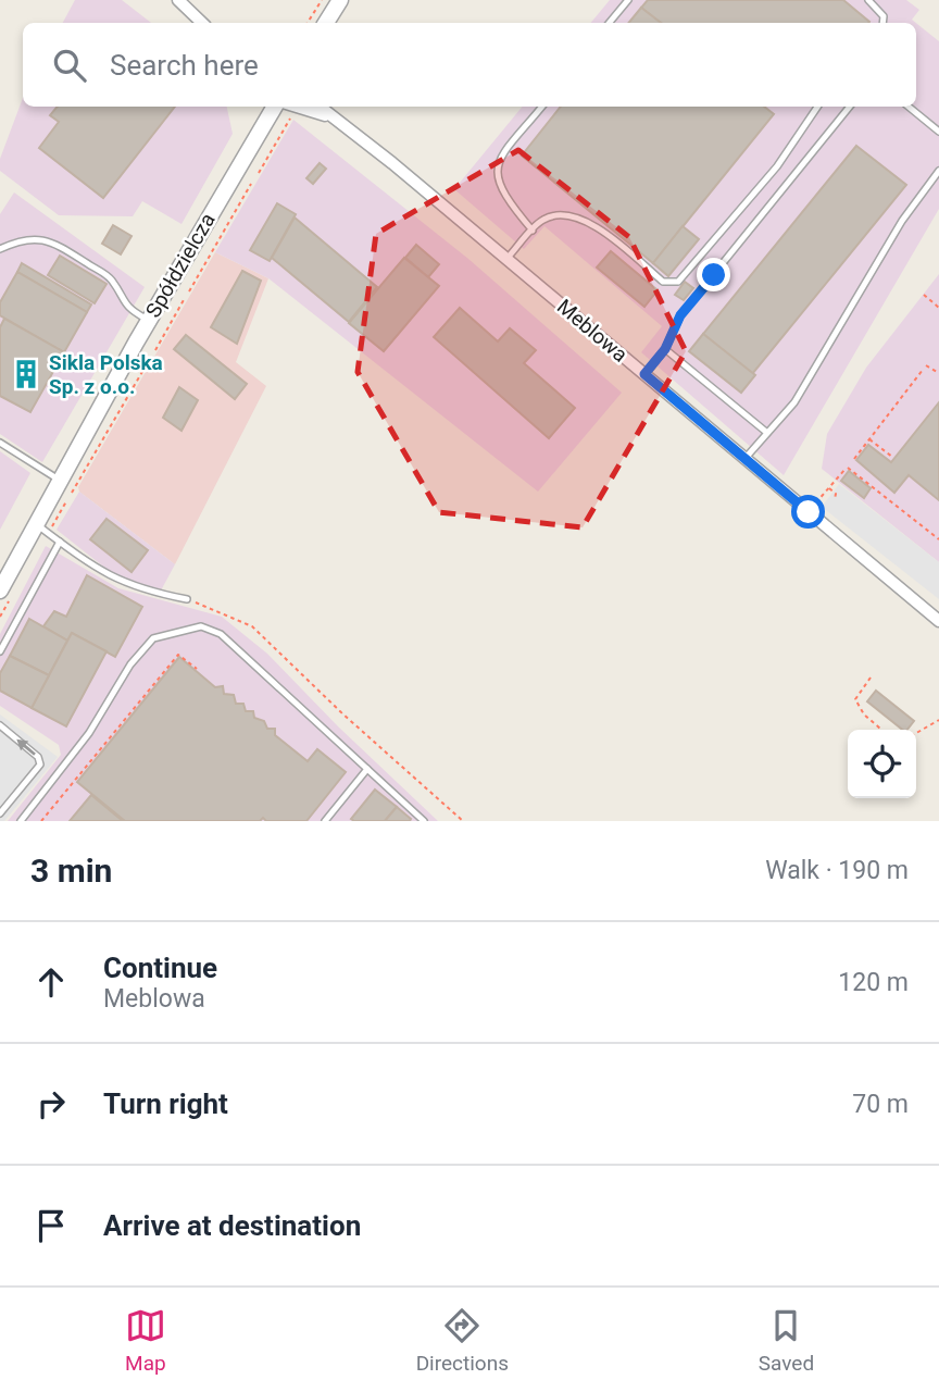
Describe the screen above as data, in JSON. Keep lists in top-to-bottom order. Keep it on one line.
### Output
{"streets":{"street":["Spółdzielcza","Meblowa"]},"places":{"building":["Sikla Polska Sp. z o.o."]},"page":{"search":"Search here","heading":["3 min","Walk · 190 m"],"list":[["Continue","Meblowa","120 m"],["Turn right","70 m"],"Arrive at destination"],"nav":["Map","Directions","Saved"]}}
